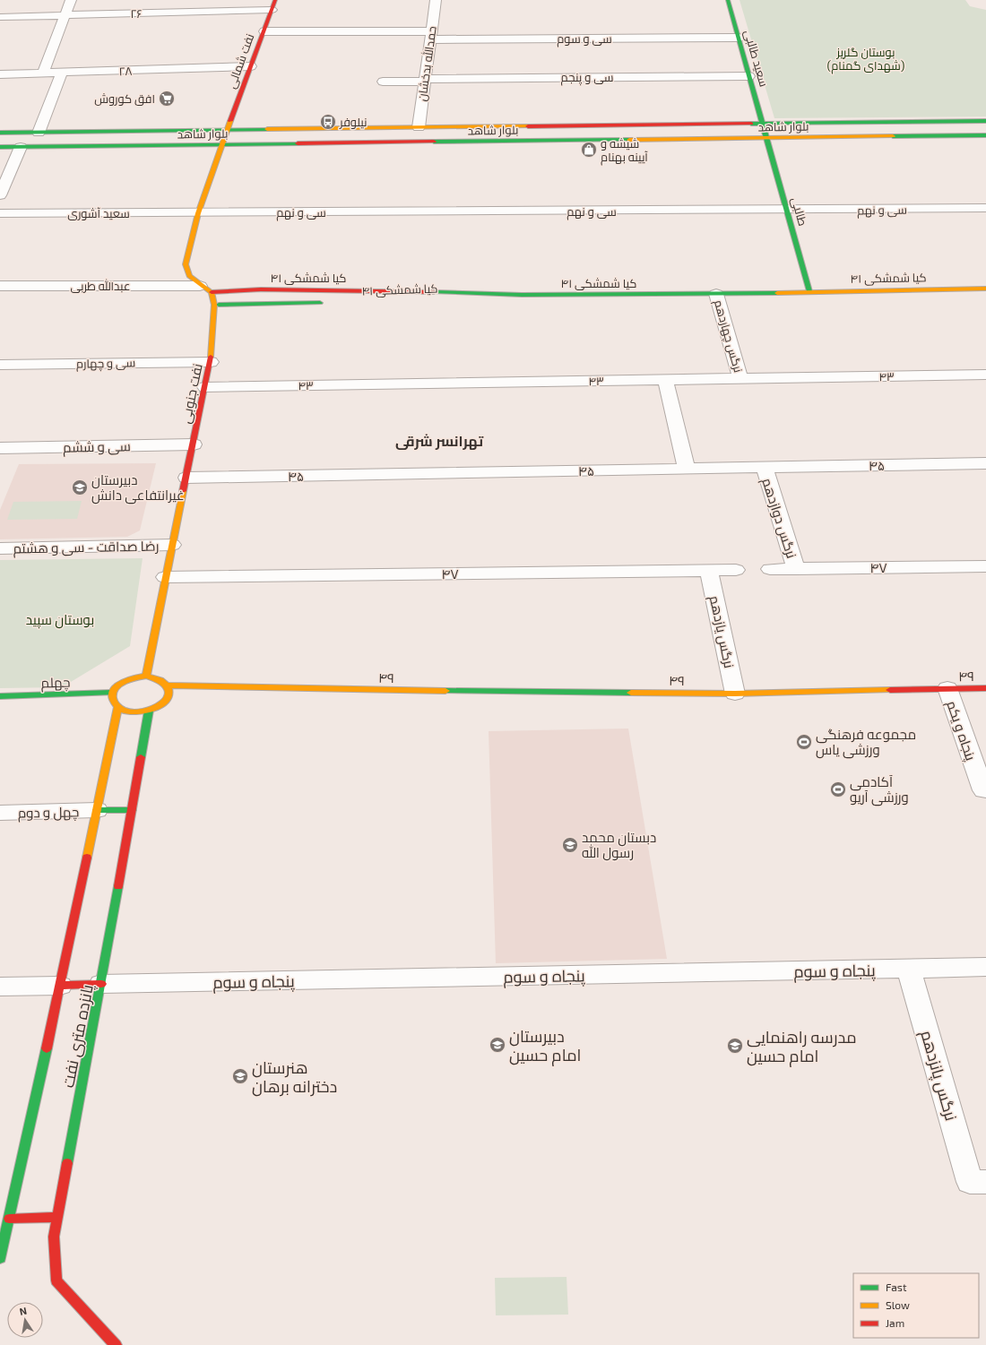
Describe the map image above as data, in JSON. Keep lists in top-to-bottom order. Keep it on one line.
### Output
{"streets":{"street":["۲۶","سی و سوم","سعید طالبی","نفت شمالی","حمدالله بدخشان","۲۸","سی و پنجم","بلوار شاهد","سی و نهم","طالبی","سعید آشوری","۴۱ کیا شمشکی","عبدالله طربی","کیا شمشکی ۴۱","نرگس چهاردهم","سی و چهارم","۴۳","نفت جنوبی","سی و ششم","۴۵","نرگس دوازدهم","رضا صداقت - سی و هشتم","۴۷","نرگس یازدهم","۴۹","چهلم","پنجاه و یکم","چهل و دوم","پنجاه و سوم","پانزده متری نفت","نرگس پانزدهم"]},"crossings":[["۲۶","نفت شمالی"],["سی و سوم","سعید طالبی"],["سی و سوم","نفت شمالی"],["سی و سوم","حمدالله بدخشان"],["سعید طالبی","سی و پنجم"],["سعید طالبی","بلوار شاهد"],["سعید طالبی","طالبی"],["نفت شمالی","۲۸"],["نفت شمالی","بلوار شاهد"],["نفت شمالی","نفت جنوبی"],["حمدالله بدخشان","سی و پنجم"],["حمدالله بدخشان","بلوار شاهد"],["بلوار شاهد","طالبی"],["بلوار شاهد","نفت جنوبی"],["سی و نهم","طالبی"],["سی و نهم","سعید آشوری"],["سی و نهم","نفت جنوبی"],["طالبی","۴۱ کیا شمشکی"],["سعید آشوری","نفت جنوبی"],["۴۱ کیا شمشکی","عبدالله طربی"],["۴۱ کیا شمشکی","کیا شمشکی ۴۱"],["۴۱ کیا شمشکی","نرگس چهاردهم"],["۴۱ کیا شمشکی","نفت جنوبی"],["عبدالله طربی","نفت جنوبی"],["نرگس چهاردهم","۴۳"],["سی و چهارم","نفت جنوبی"],["۴۳","نفت جنوبی"],["نفت جنوبی","سی و ششم"],["نفت جنوبی","۴۵"],["نفت جنوبی","رضا صداقت - سی و هشتم"],["نفت جنوبی","۴۷"],["نفت جنوبی","۴۹"],["نفت جنوبی","چهلم"],["نفت جنوبی","پانزده متری نفت"],["۴۵","نرگس دوازدهم"],["نرگس دوازدهم","۴۷"],["۴۷","نرگس یازدهم"],["نرگس یازدهم","۴۹"],["۴۹","چهلم"],["۴۹","پنجاه و یکم"],["۴۹","پانزده متری نفت"],["چهلم","پانزده متری نفت"],["چهل و دوم","پانزده متری نفت"],["پنجاه و سوم","پانزده متری نفت"],["پنجاه و سوم","نرگس پانزدهم"]],"districts":["تهرانسر شرقی"],"parks":["بوستان گلریز (شهدای گمنام)","بوستان سپید"],"places":{"supermarket":["افق کوروش"],"bus stop":["نیلوفر"],"shop":["شیشه و آیینه بهنام"],"school or university":["دبیرستان غیرانتفاعی دانش","دبستان محمد رسول الله","دبیرستان امام حسین","مدرسه راهنمایی امام حسین","هنرستان دخترانه برهان"],"sports":["مجموعه فرهنگی ورزشی یاس","آکادمی ورزشی آریو"]},"legend":["Fast","Slow","Jam"],"north":"top"}
